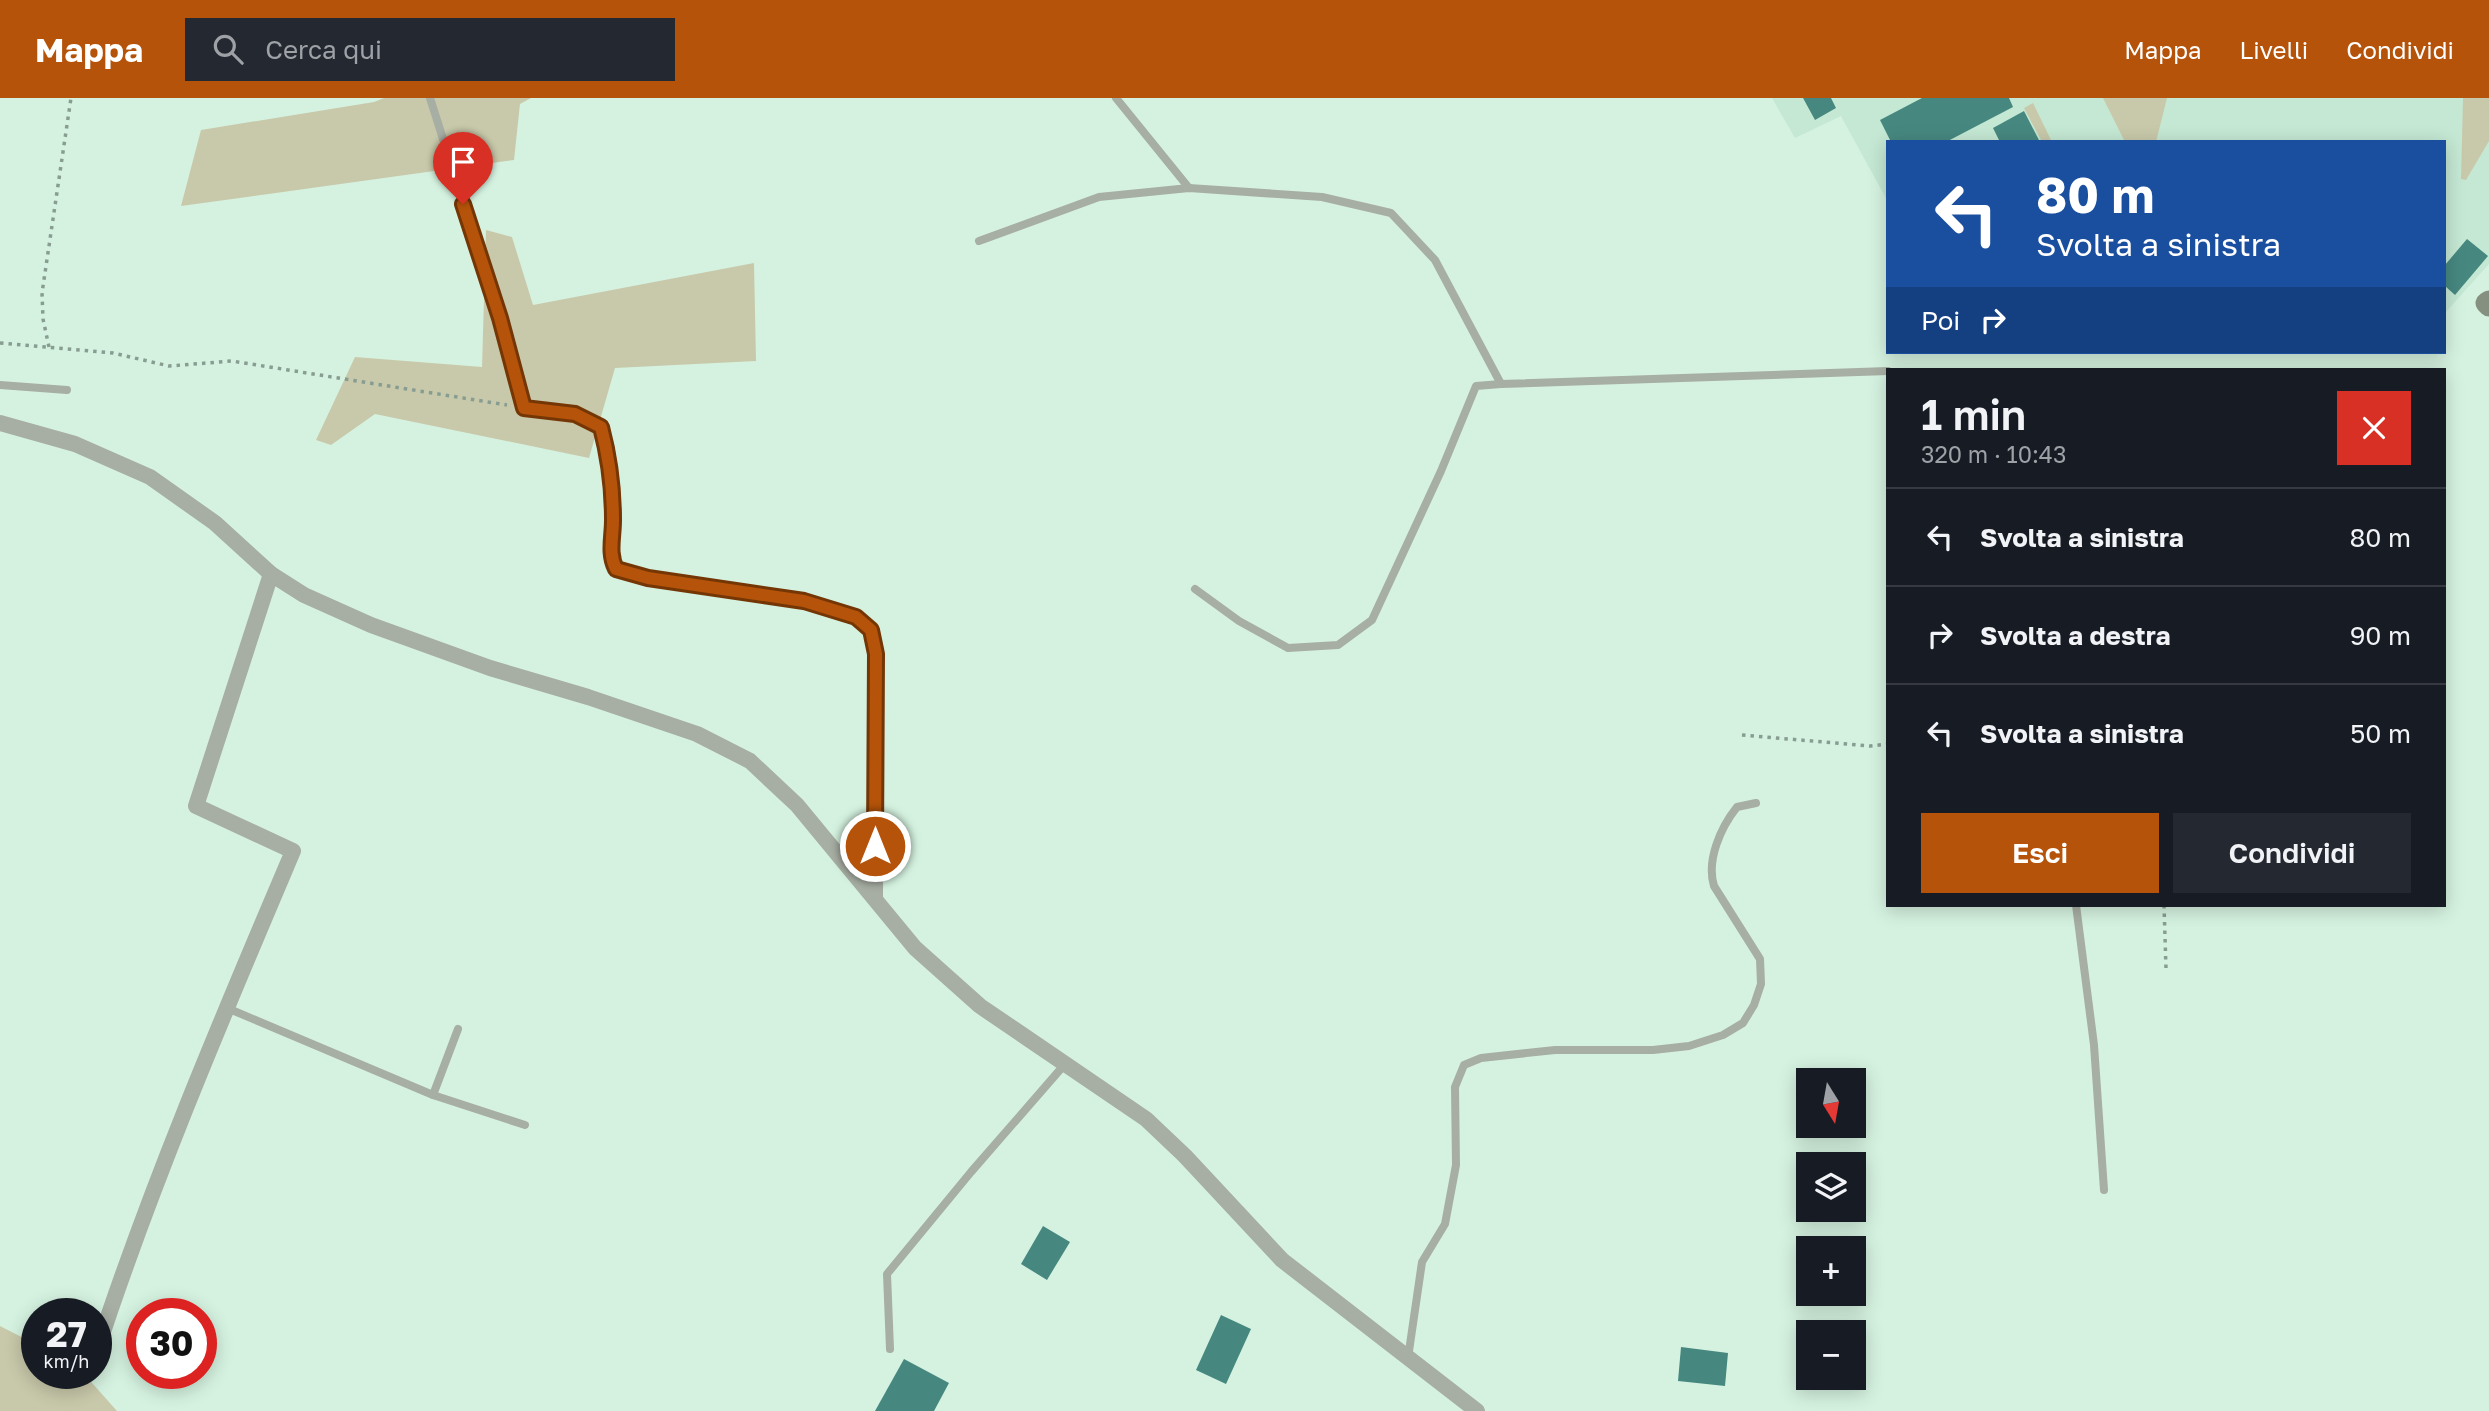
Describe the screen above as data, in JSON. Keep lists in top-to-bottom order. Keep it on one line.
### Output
{"north":"bottom","page":{"header":"Mappa","search":"Cerca qui","nav":["Mappa","Livelli","Condividi"],"turn":["80 m","Svolta a sinistra"],"then":"Poi","heading":["1 min","320 m · 10:43"],"list":[{"name":"Svolta a sinistra","value":"80 m"},{"name":"Svolta a destra","value":"90 m"},{"name":"Svolta a sinistra","value":"50 m"}],"buttons":["Esci","Condividi"],"map_buttons":["+","−"],"speed":"27 km/h","limit":"30"}}
